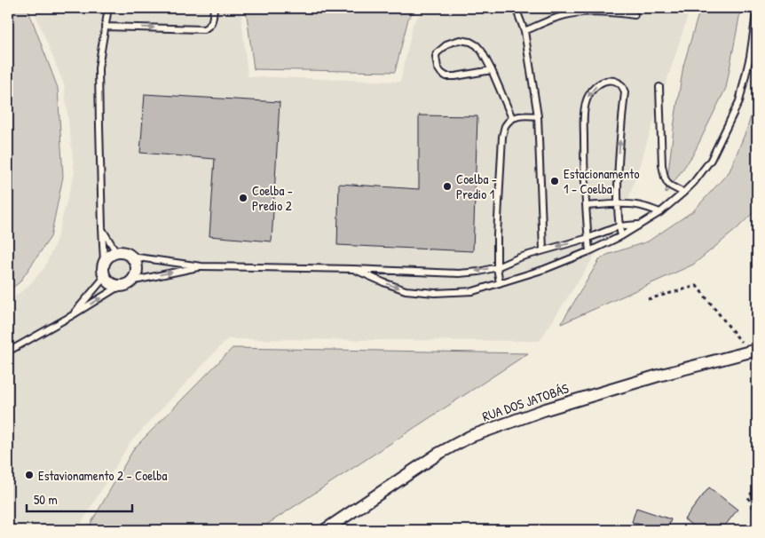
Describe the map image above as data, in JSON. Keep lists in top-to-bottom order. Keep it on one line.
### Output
{"streets":{"street":["RUA DOS JATOBÁS"]},"places":["Estacionamento 1 - Coelba","Coelba - Predio 1","Coelba - Predio 2","Estavionamento 2 - Coelba"],"scale_bar":"50 m"}
